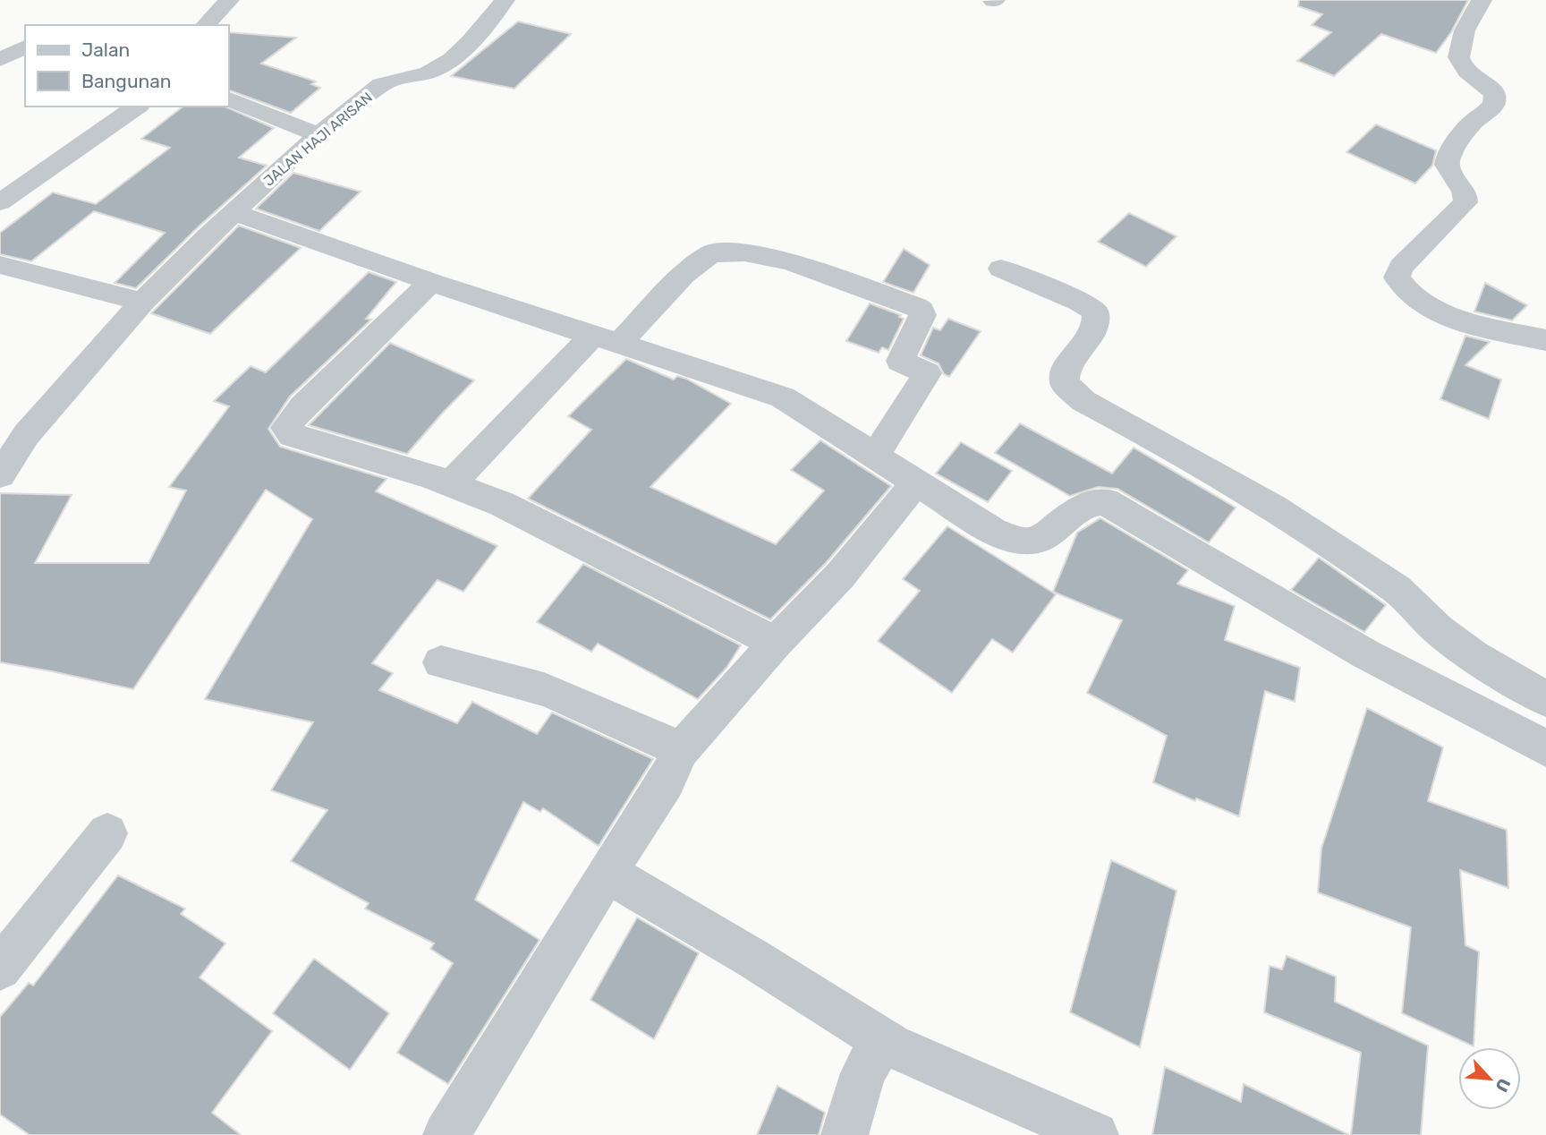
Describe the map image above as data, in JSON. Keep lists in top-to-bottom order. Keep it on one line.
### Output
{"streets":{"street":["JALAN HAJI ARISAN"]},"legend":["Jalan","Bangunan"],"north":"bottom right"}
